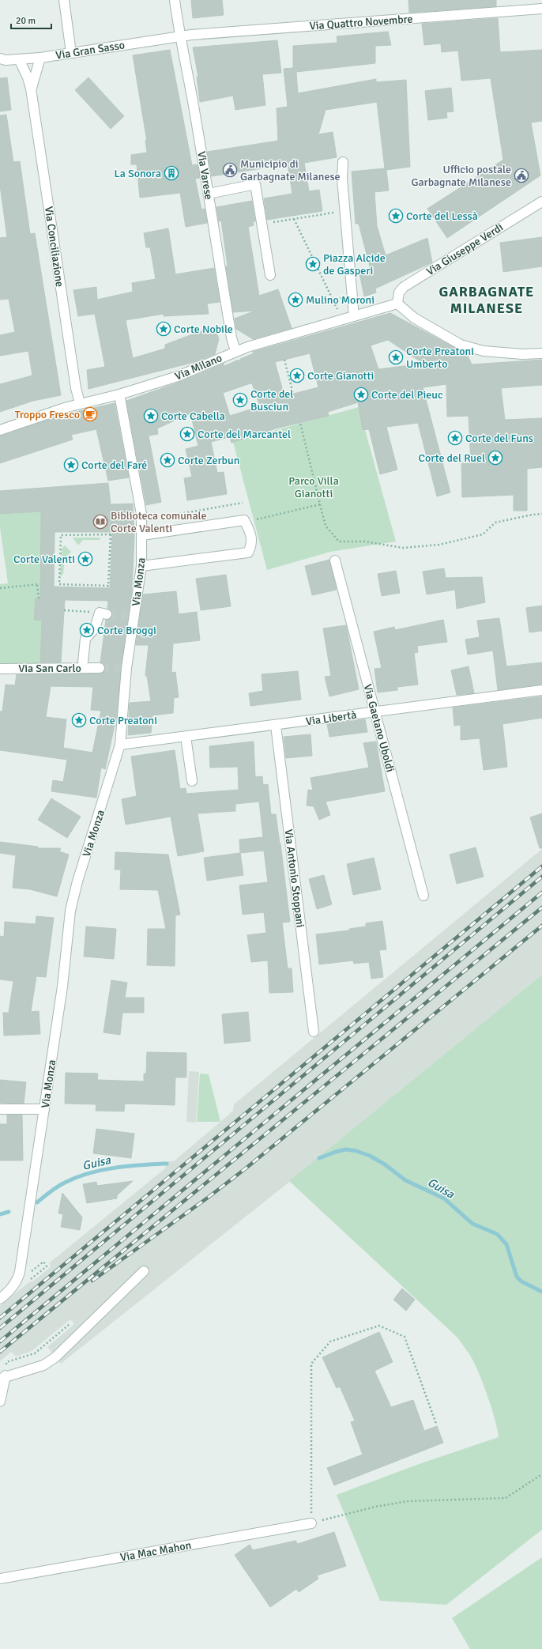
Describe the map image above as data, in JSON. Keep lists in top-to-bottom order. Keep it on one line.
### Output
{"streets":{"street":["Via Quattro Novembre","Via Gran Sasso","Via Varese","Via Conciliazione","Via Giuseppe Verdi","Via Milano","Via Monza","Via San Carlo","Via Libertà","Via Gaetano Uboldi","Via Antonio Stoppani","Via Mac Mahon"]},"crossings":[["Via Quattro Novembre","Via Gran Sasso"],["Via Quattro Novembre","Via Varese"],["Via Gran Sasso","Via Varese"],["Via Gran Sasso","Via Conciliazione"],["Via Varese","Via Milano"],["Via Conciliazione","Via Milano"],["Via Giuseppe Verdi","Via Milano"],["Via Milano","Via Monza"],["Via Monza","Via Libertà"],["Via Libertà","Via Gaetano Uboldi"],["Via Libertà","Via Antonio Stoppani"]],"districts":["GARBAGNATE MILANESE"],"water":["Guisa"],"parks":["Parco Villa Gianotti"],"places":{"public building":["Municipio di Garbagnate Milanese","Ufficio postale Garbagnate Milanese"],"building":["La Sonora"],"place":["Corte del Lessà","Piazza Alcide de Gasperi","Mulino Moroni","Corte Nobile","Corte Preatoni Umberto","Corte Gianotti","Corte del Pieuc","Corte del Busciun","Corte Cabella","Corte del Marcantel","Corte del Funs","Corte del Ruel","Corte Zerbun","Corte del Faré","Corte Valenti","Corte Broggi","Corte Preatoni"],"cafe":["Troppo Fresco"],"library":["Biblioteca comunale Corte Valenti"]},"scale_bar":"20 m"}
